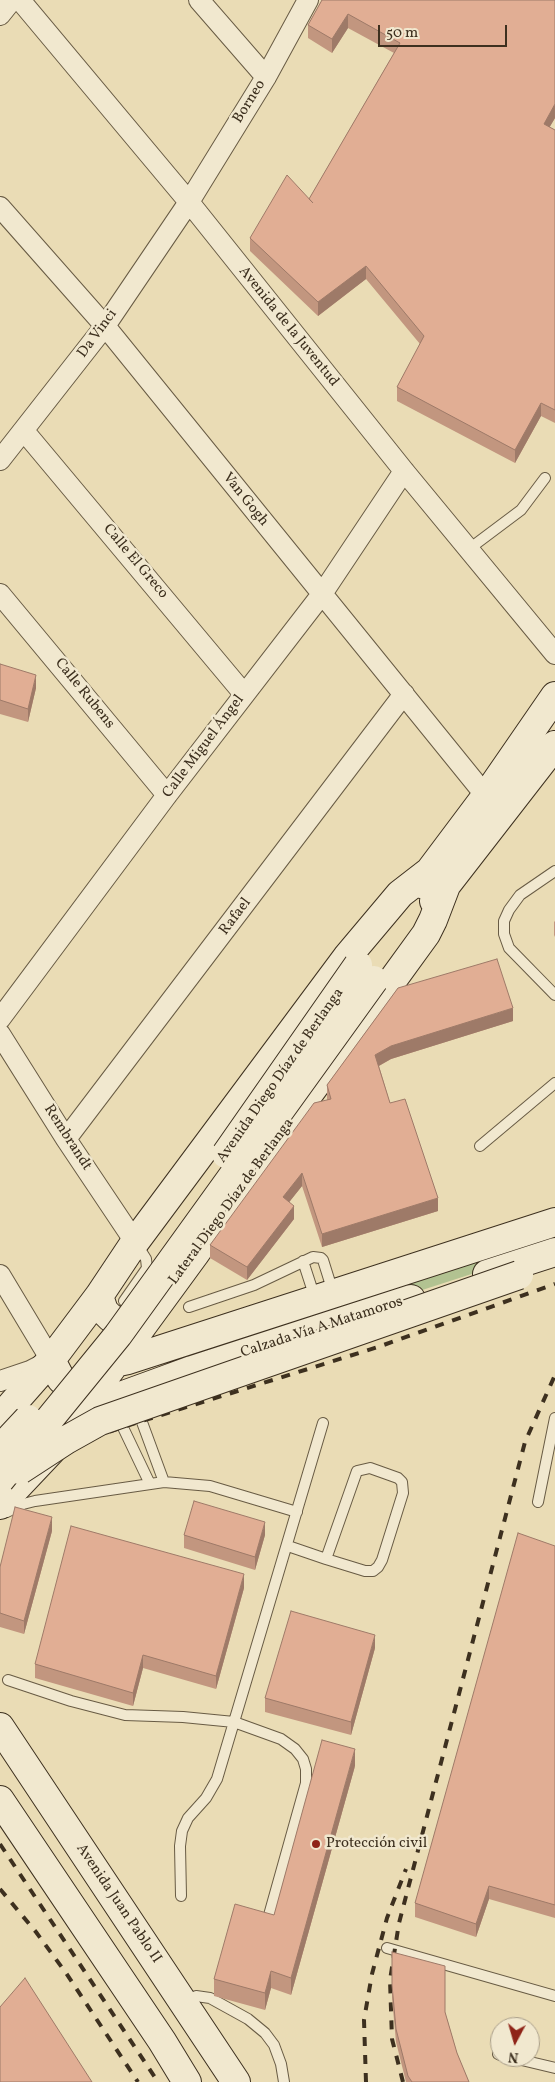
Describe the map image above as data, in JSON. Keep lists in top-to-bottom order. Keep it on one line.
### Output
{"streets":{"main road":["Avenida Diego Díaz de Berlanga","Lateral Diego Díaz de Berlanga","Calzada Vía A Matamoros","Avenida Juan Pablo II"],"street":["Borneo","Avenida de la Juventud","Da Vinci","Van Gogh","Calle El Greco","Calle Rubens","Calle Miguel Ángel","Rafael","Rembrandt"]},"crossings":[["Borneo","Avenida de la Juventud"],["Borneo","Da Vinci"],["Avenida de la Juventud","Da Vinci"],["Avenida de la Juventud","Calle Miguel Ángel"],["Da Vinci","Van Gogh"],["Da Vinci","Calle El Greco"],["Van Gogh","Calle Miguel Ángel"],["Van Gogh","Rafael"],["Van Gogh","Avenida Diego Díaz de Berlanga"],["Calle El Greco","Calle Miguel Ángel"],["Calle Rubens","Calle Miguel Ángel"],["Rafael","Rembrandt"],["Avenida Diego Díaz de Berlanga","Lateral Diego Díaz de Berlanga"],["Lateral Diego Díaz de Berlanga","Calzada Vía A Matamoros"]],"places":["Protección civil"],"scale_bar":"50 m","north":"bottom"}
